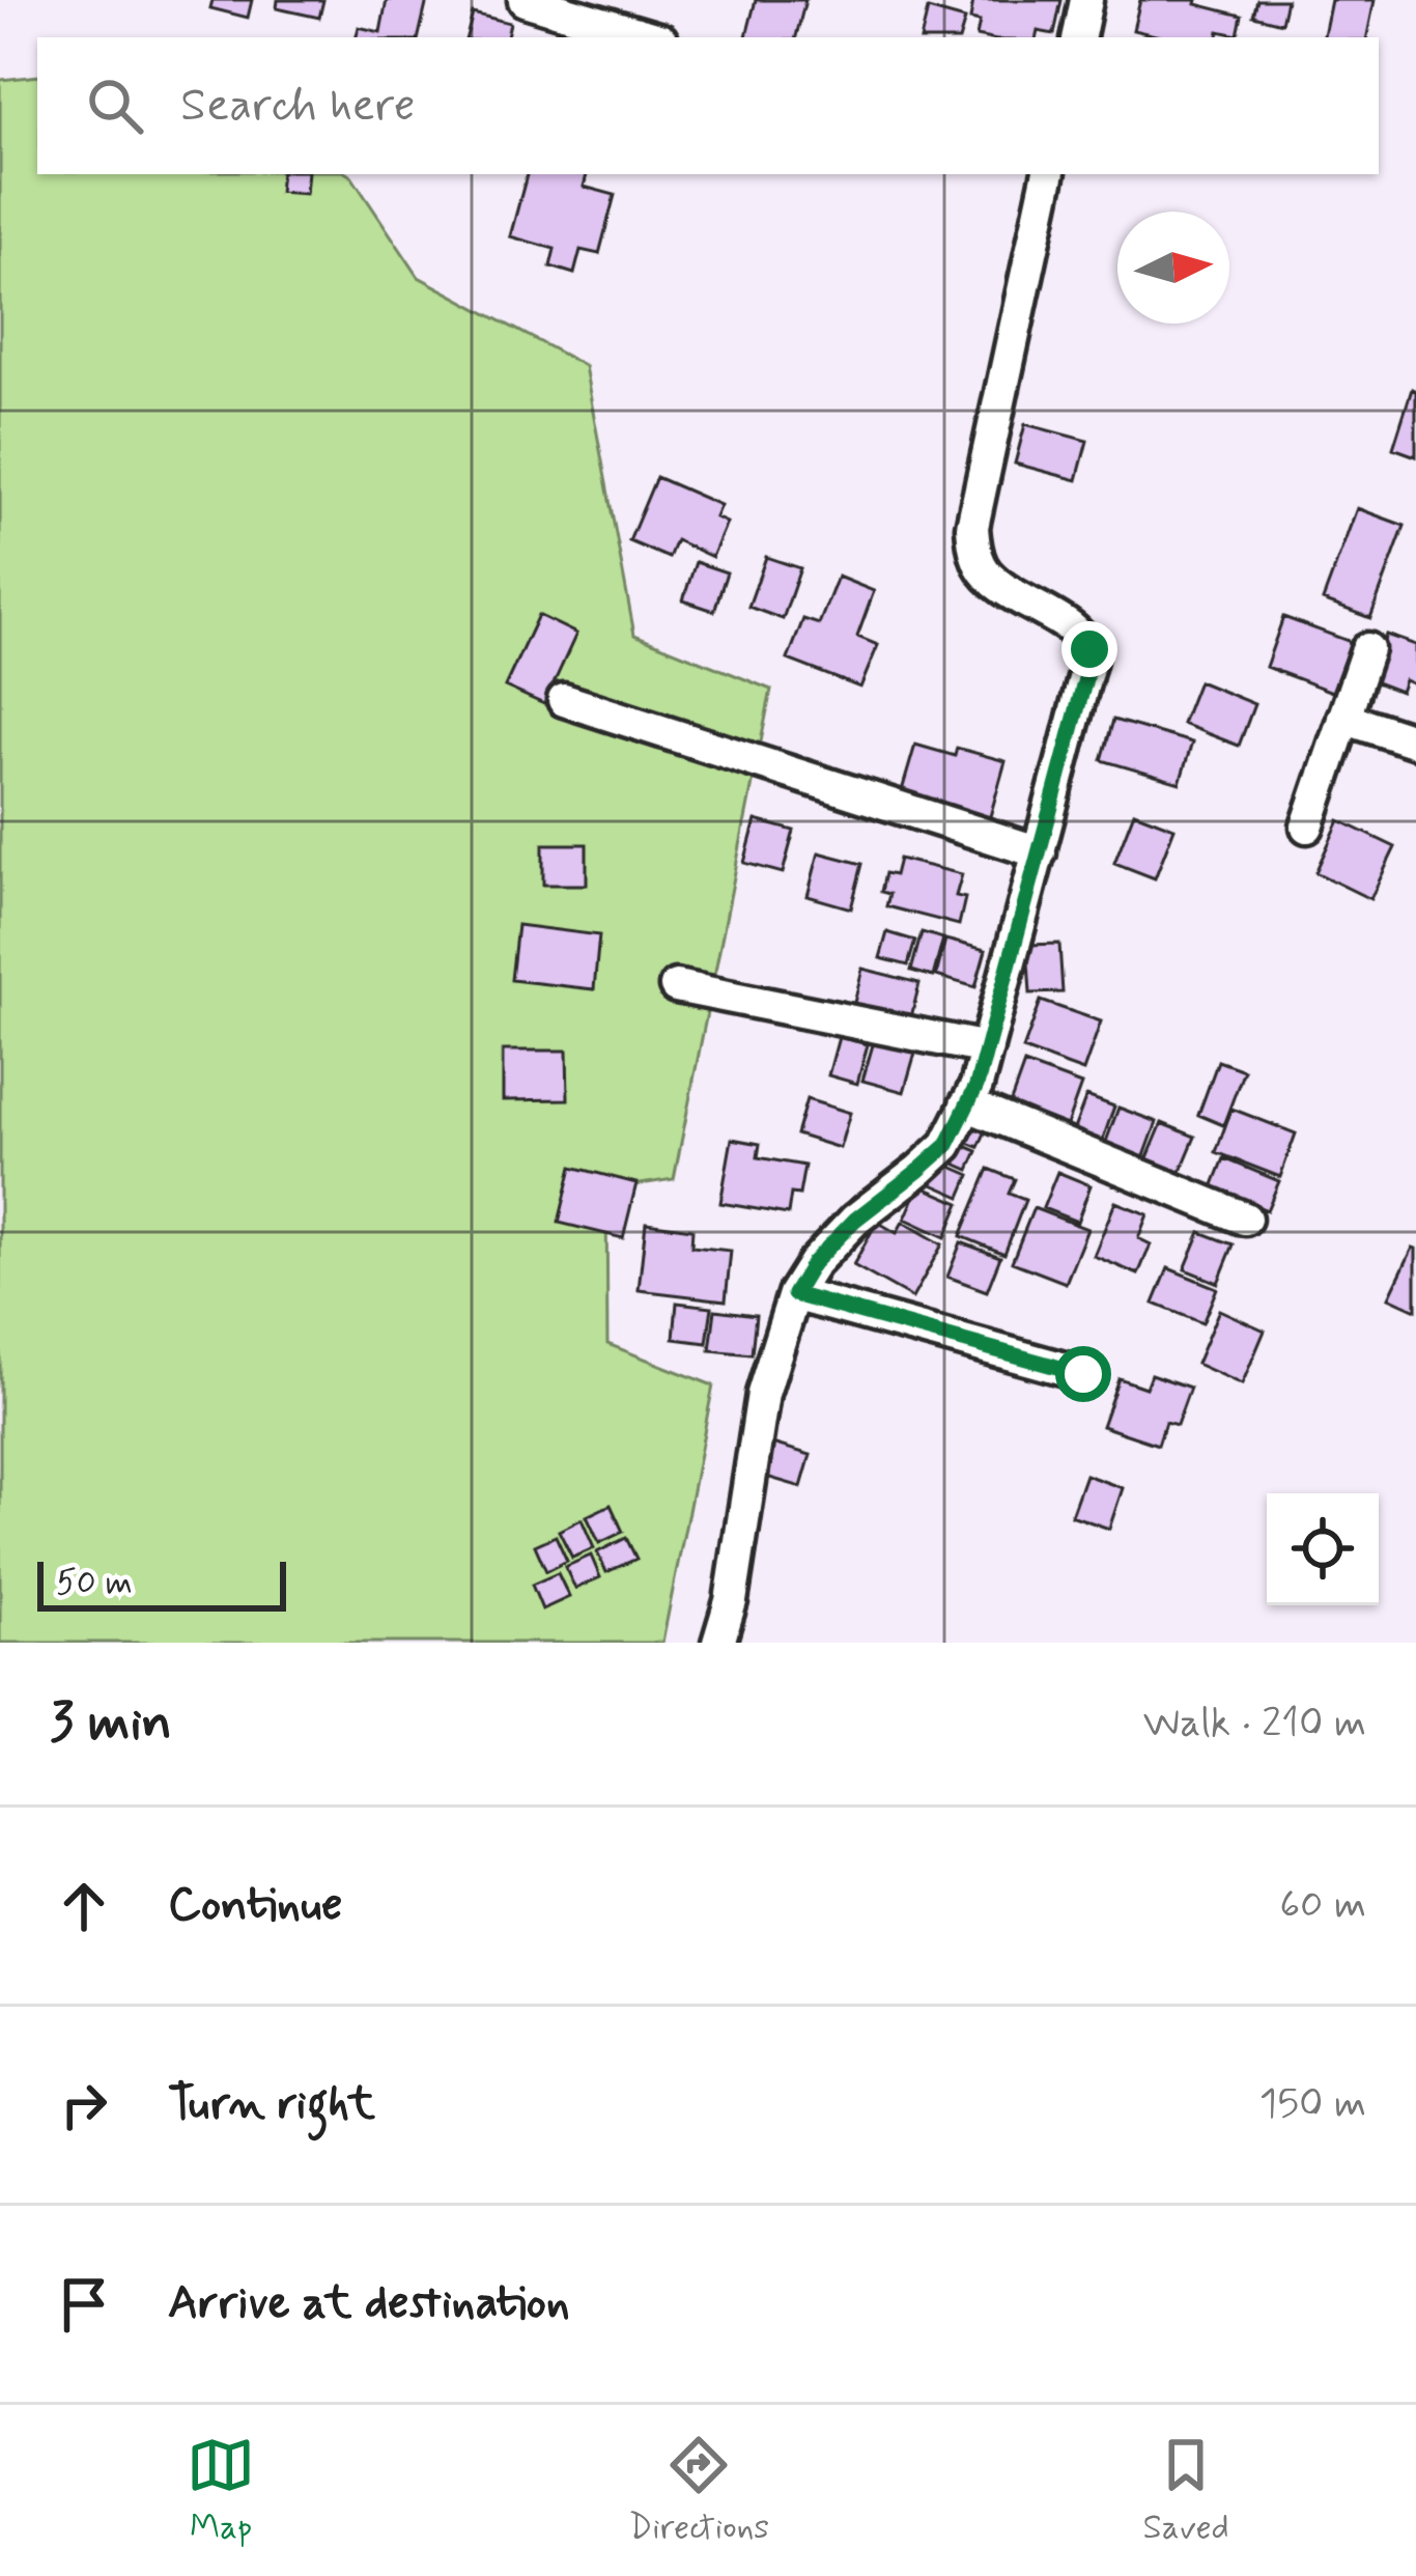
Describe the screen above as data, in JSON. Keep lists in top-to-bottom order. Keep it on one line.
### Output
{"scale_bar":"50 m","north":"right","page":{"search":"Search here","scale":"50 m","heading":["3 min","Walk · 210 m"],"list":[["Continue","60 m"],["Turn right","150 m"],"Arrive at destination"],"nav":["Map","Directions","Saved"]}}
